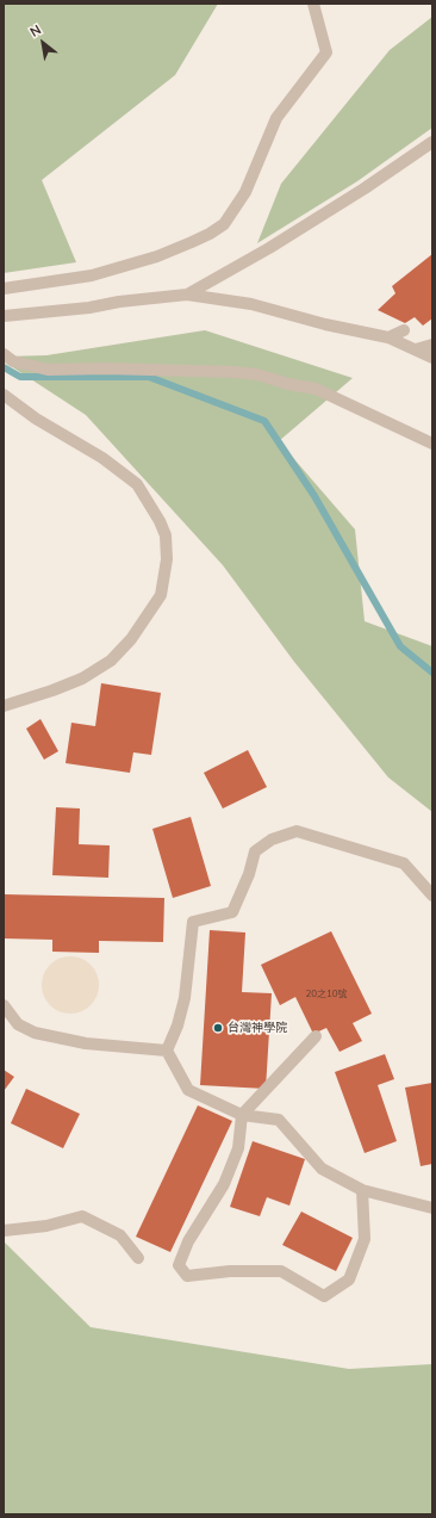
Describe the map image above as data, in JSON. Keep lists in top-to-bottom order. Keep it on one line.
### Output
{"places":["台灣神學院"],"house_numbers":["20之10號"],"north":"top left"}
